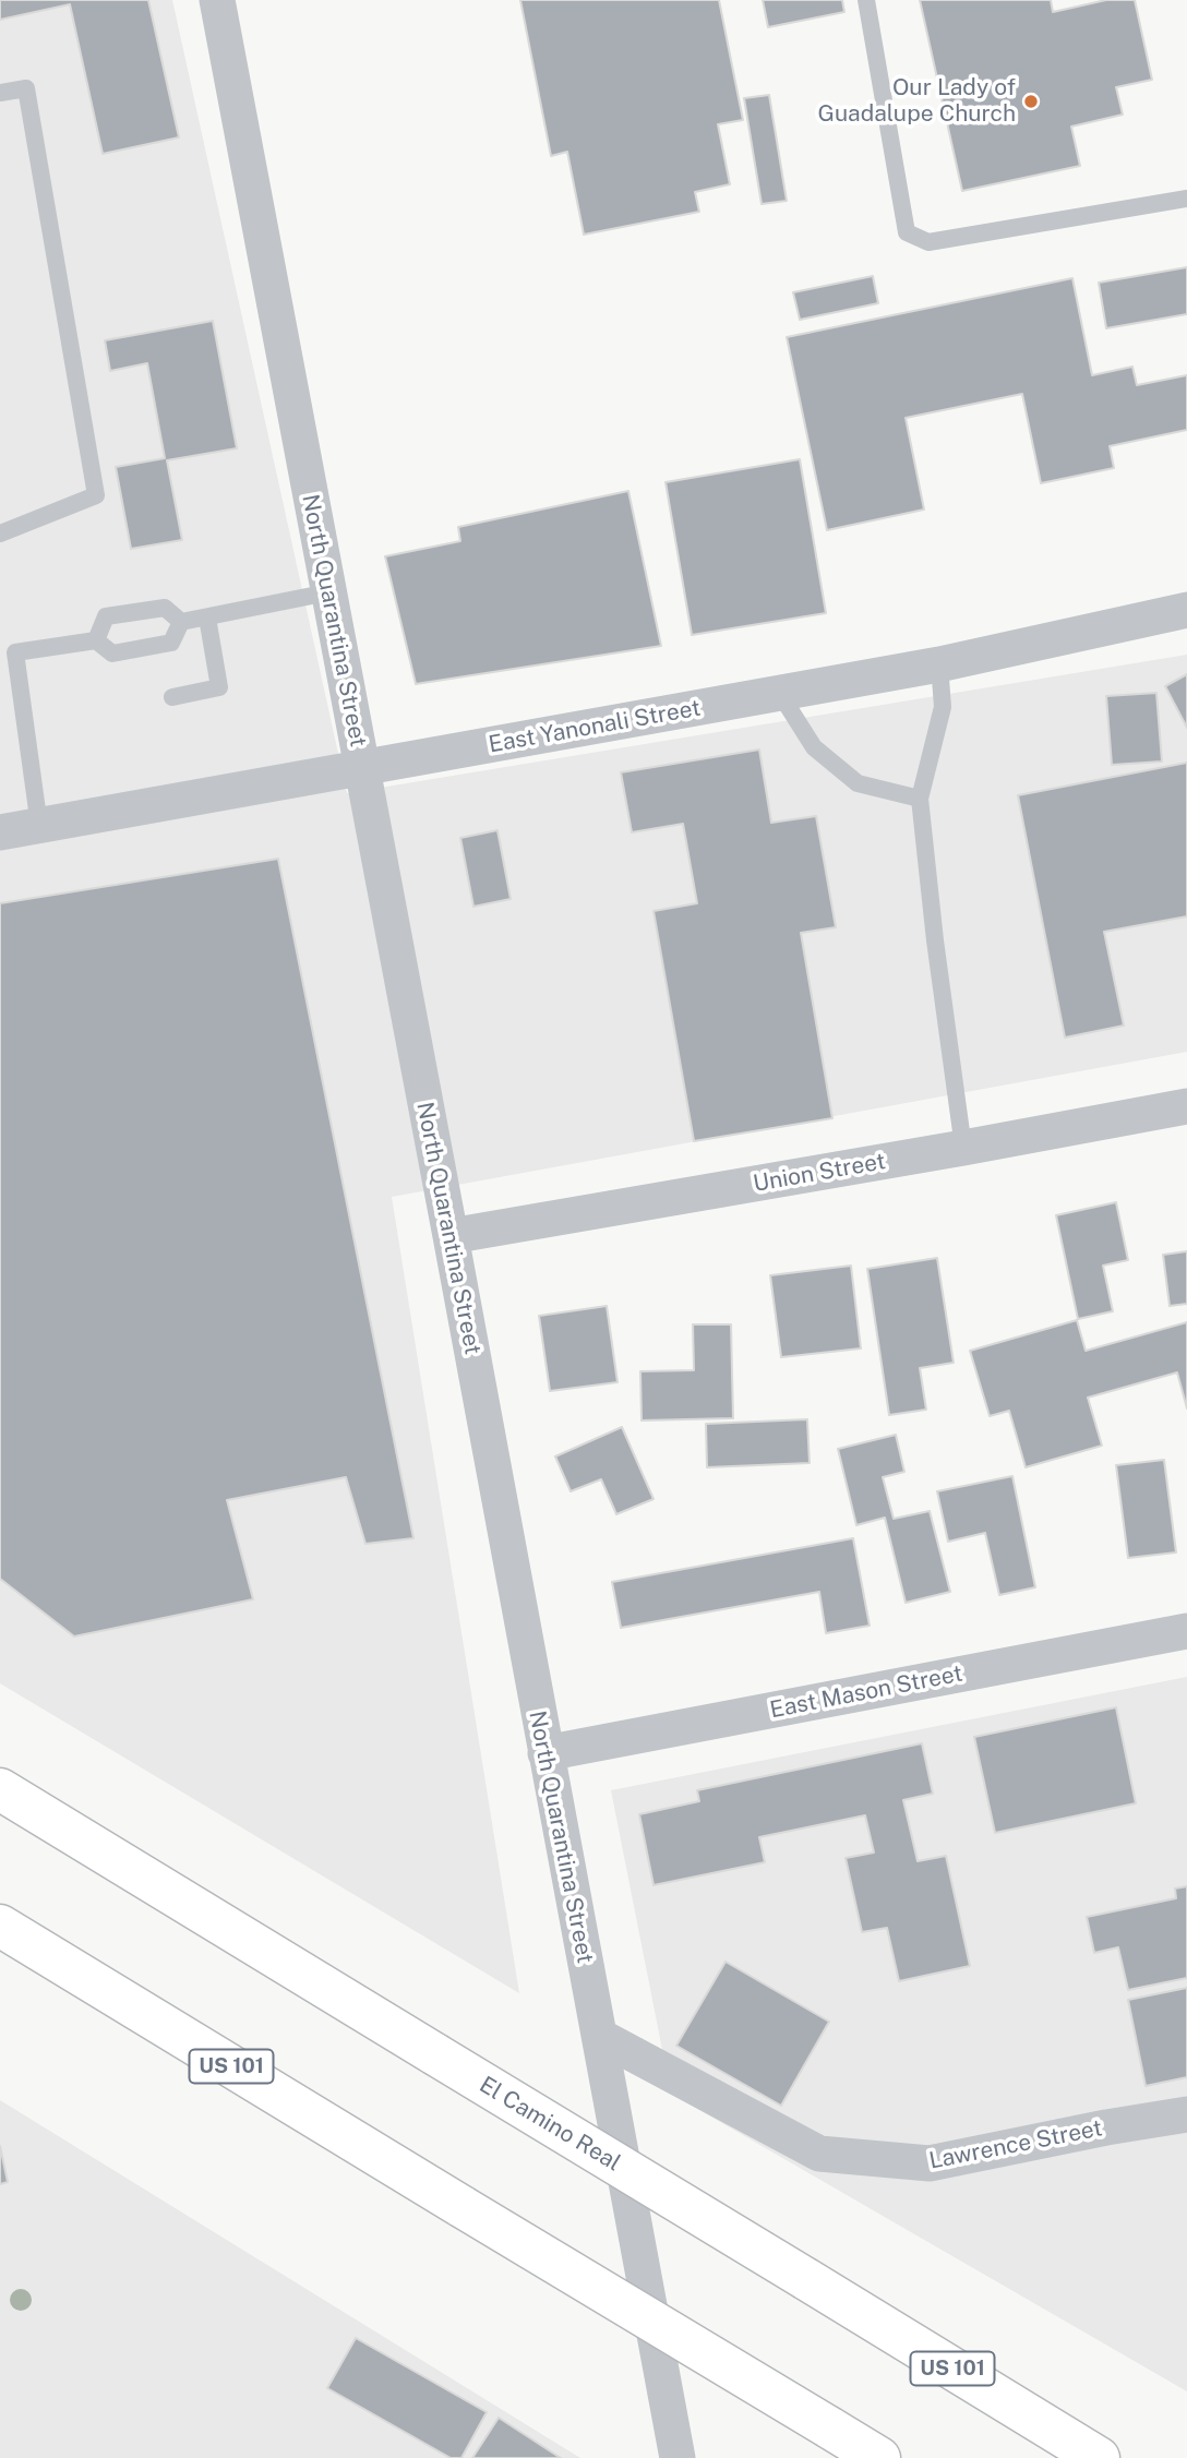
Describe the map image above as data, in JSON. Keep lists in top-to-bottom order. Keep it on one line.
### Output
{"streets":{"highway":["US 101","El Camino Real"],"street":["North Quarantina Street","East Yanonali Street","Union Street","East Mason Street","Lawrence Street"]},"crossings":[["North Quarantina Street","East Yanonali Street"],["North Quarantina Street","Union Street"],["North Quarantina Street","East Mason Street"],["North Quarantina Street","Lawrence Street"]],"places":["Our Lady of Guadalupe Church"]}
